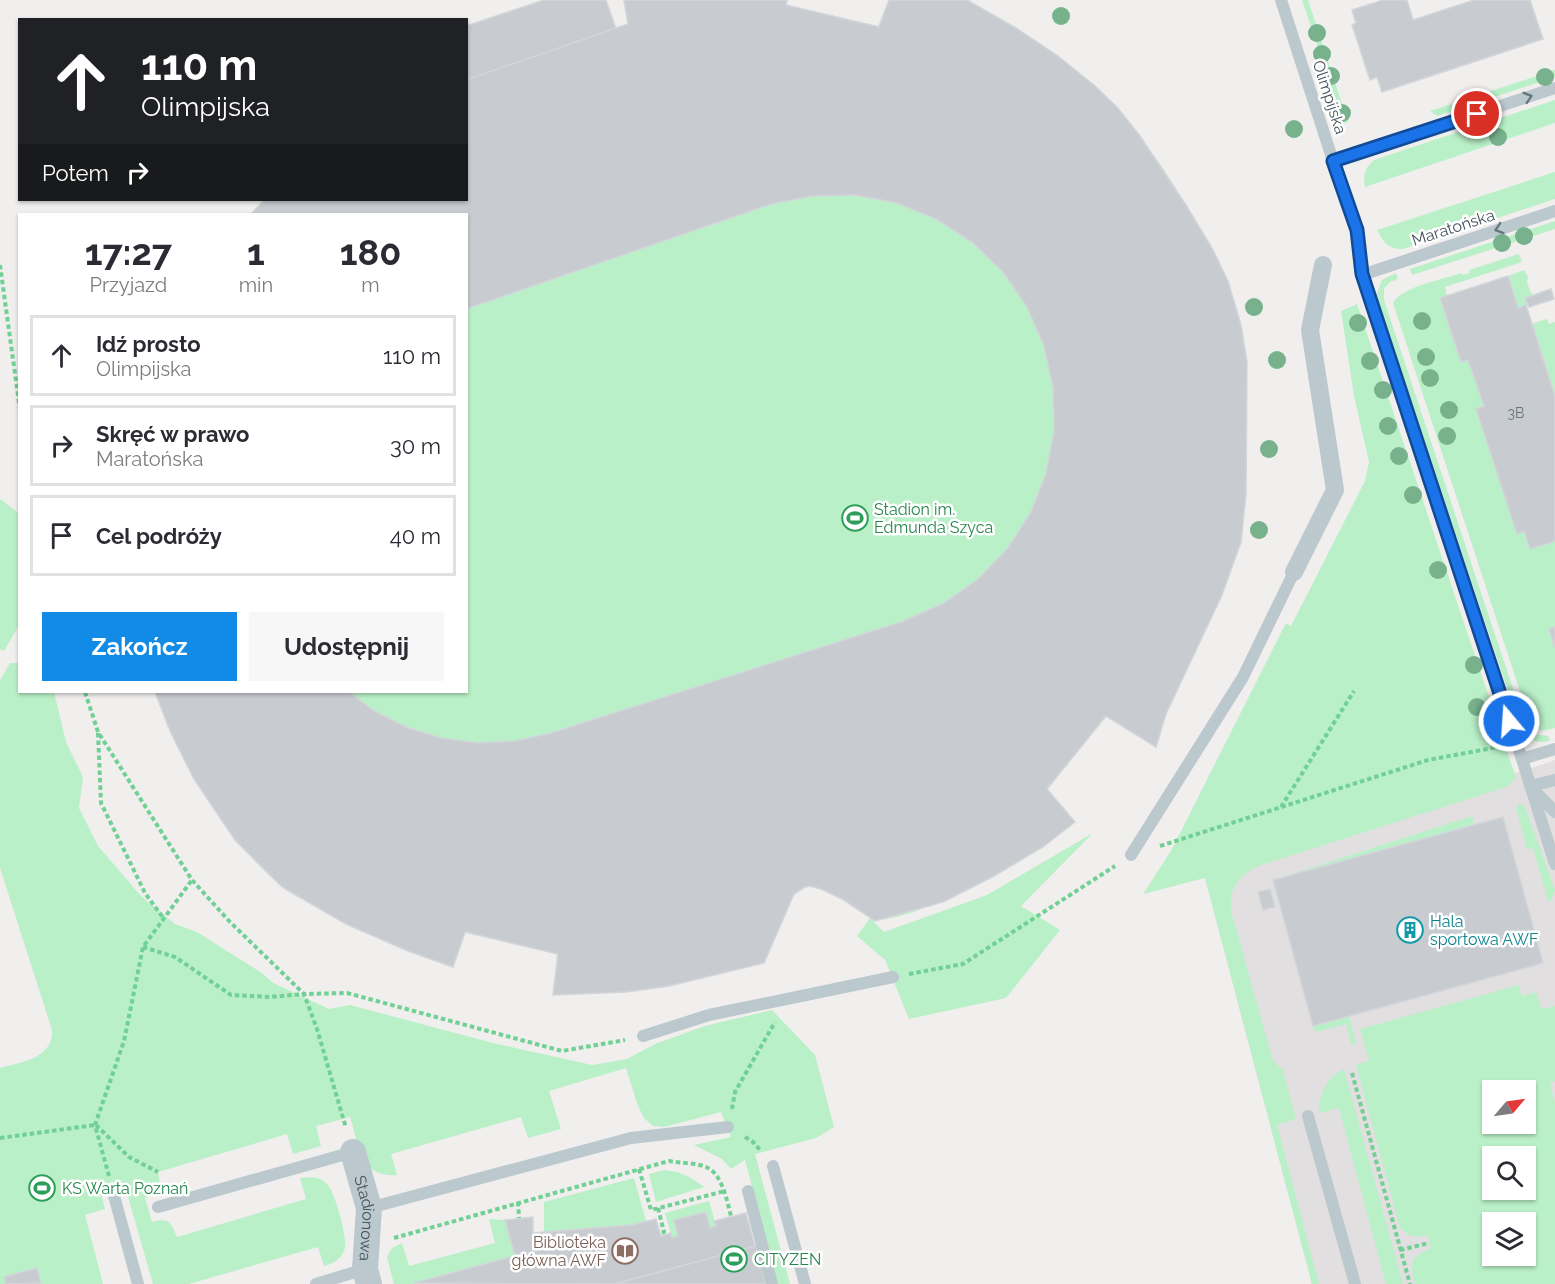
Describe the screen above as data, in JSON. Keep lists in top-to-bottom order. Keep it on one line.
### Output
{"streets":{"street":["Stadionowa"],"lane":["Olimpijska","Maratońska"]},"crossings":[["Olimpijska","Maratońska"]],"one_way":["Maratońska"],"places":{"sports":["Stadion im. Edmunda Szyca","KS Warta Poznań","CITYZEN"],"building":["Hala sportowa AWF"],"library":["Biblioteka główna AWF"]},"house_numbers":["3B"],"north":"top right","page":{"turn":["110 m","Olimpijska"],"then":"Potem","eta":["17:27","Przyjazd","1","min","180","m"],"list":[{"name":"Idź prosto","note":"Olimpijska","value":"110 m"},{"name":"Skręć w prawo","note":"Maratońska","value":"30 m"},{"name":"Cel podróży","value":"40 m"}],"buttons":["Zakończ","Udostępnij"]}}
